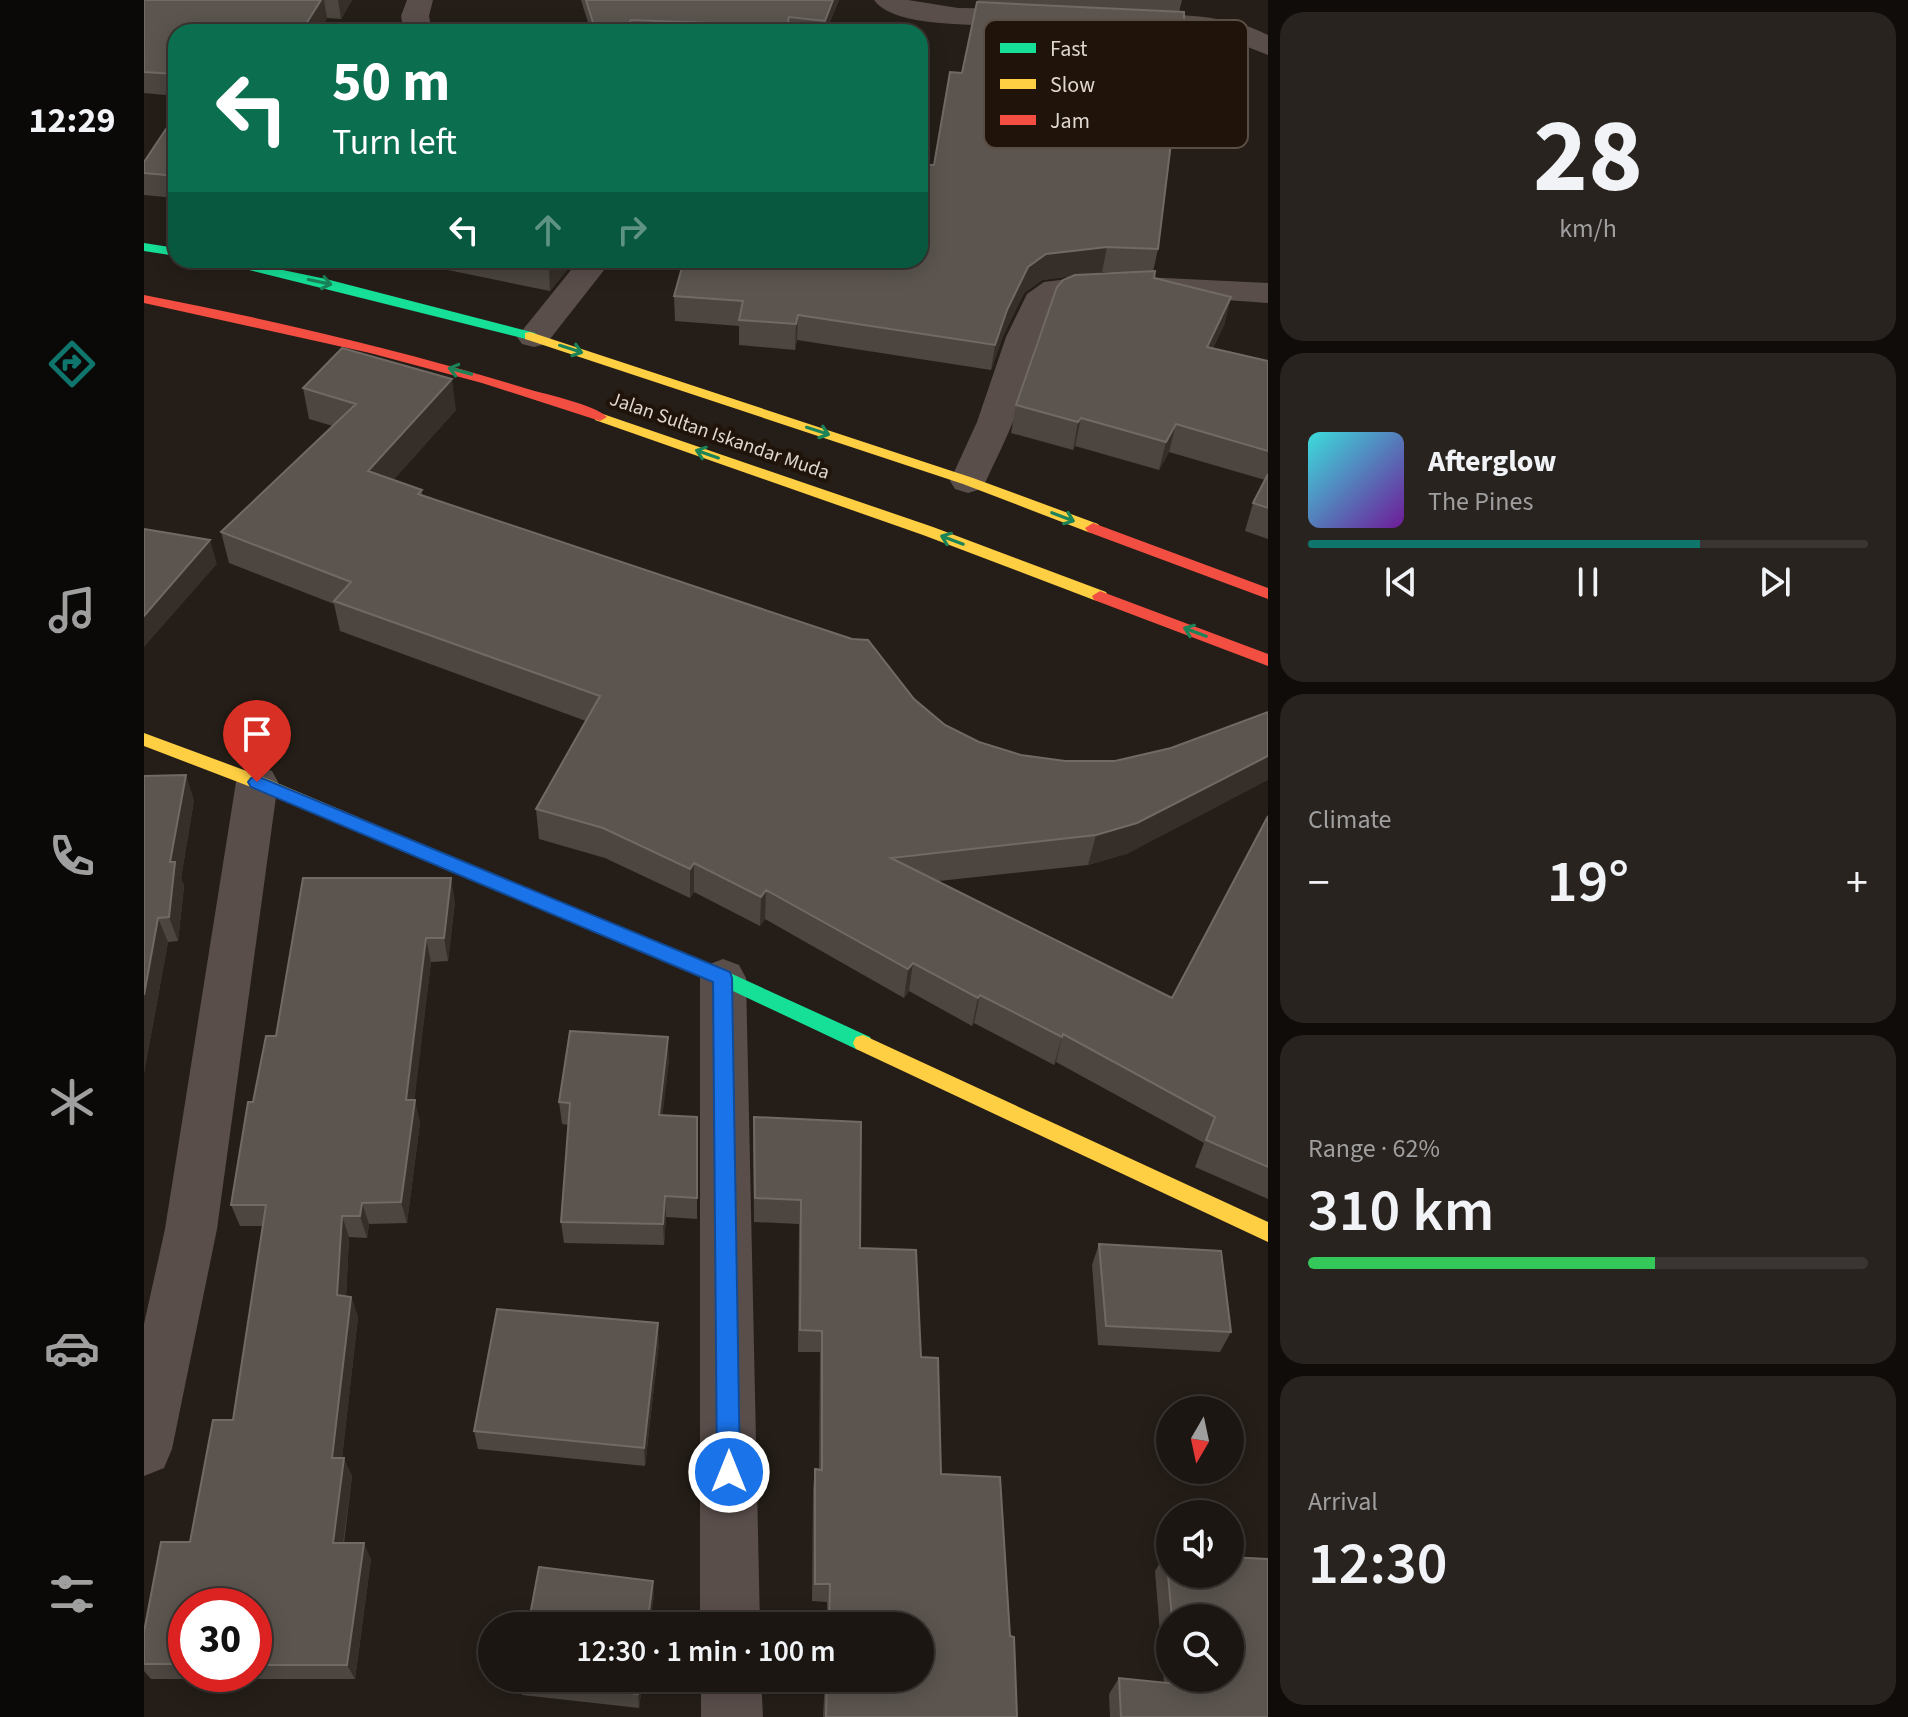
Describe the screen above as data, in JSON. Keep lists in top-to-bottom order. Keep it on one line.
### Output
{"streets":{"main road":["Jalan Sultan Iskandar Muda"]},"legend":["Fast","Slow","Jam"],"north":"bottom","page":{"tabs":"12:29","tile":[["28","km/h"],"Climate",["Range · 62%","310 km"],["Arrival","12:30"]],"turn":["50 m","Turn left"],"song":["Afterglow","The Pines"],"heat":["−","19°","+"],"limit":"30","trip":"12:30 · 1 min · 100 m"}}
